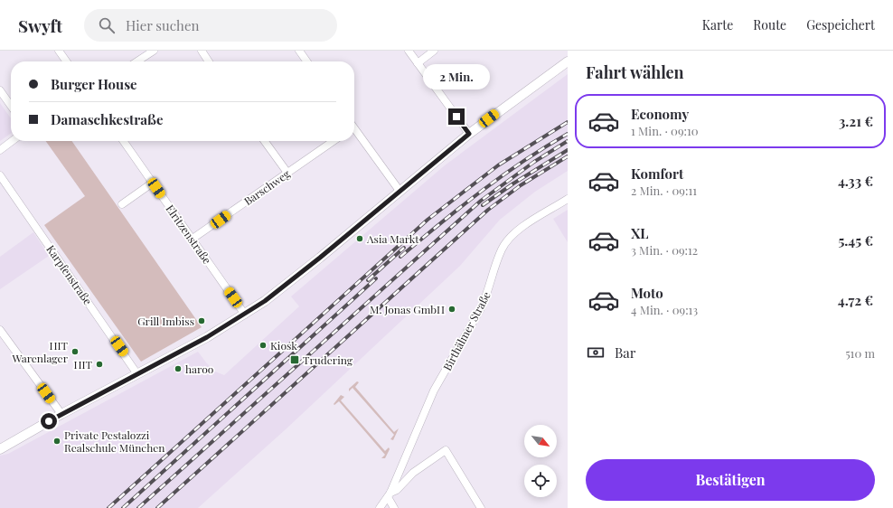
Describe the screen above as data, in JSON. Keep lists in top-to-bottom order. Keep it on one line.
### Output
{"streets":{"street":["Barschweg","Elritzenstraße","Karpfenstraße","Birthälmer Straße"]},"crossings":[["Barschweg","Elritzenstraße"]],"places":{"other":["Asia Markt","M. Jonas GmbH","Grill Imbiss","Kiosk","HIT Warenlager","HIT","haroo","Private Pestalozzi Realschule München"],"transit":["Trudering"]},"north":"bottom right","page":{"header":"Swyft","search":"Hier suchen","nav":["Karte","Route","Gespeichert"],"heading":"Fahrt wählen","banner":["Burger House","Damaschkestraße"],"bubble":"2 Min.","list":[{"name":"Economy","note":"1 Min. · 09:10","value":"3.21 €"},{"name":"Komfort","note":"2 Min. · 09:11","value":"4.33 €"},{"name":"XL","note":"3 Min. · 09:12","value":"5.45 €"},{"name":"Moto","note":"4 Min. · 09:13","value":"4.72 €"}],"pay":["Bar","510 m"],"buttons":"Bestätigen"}}
